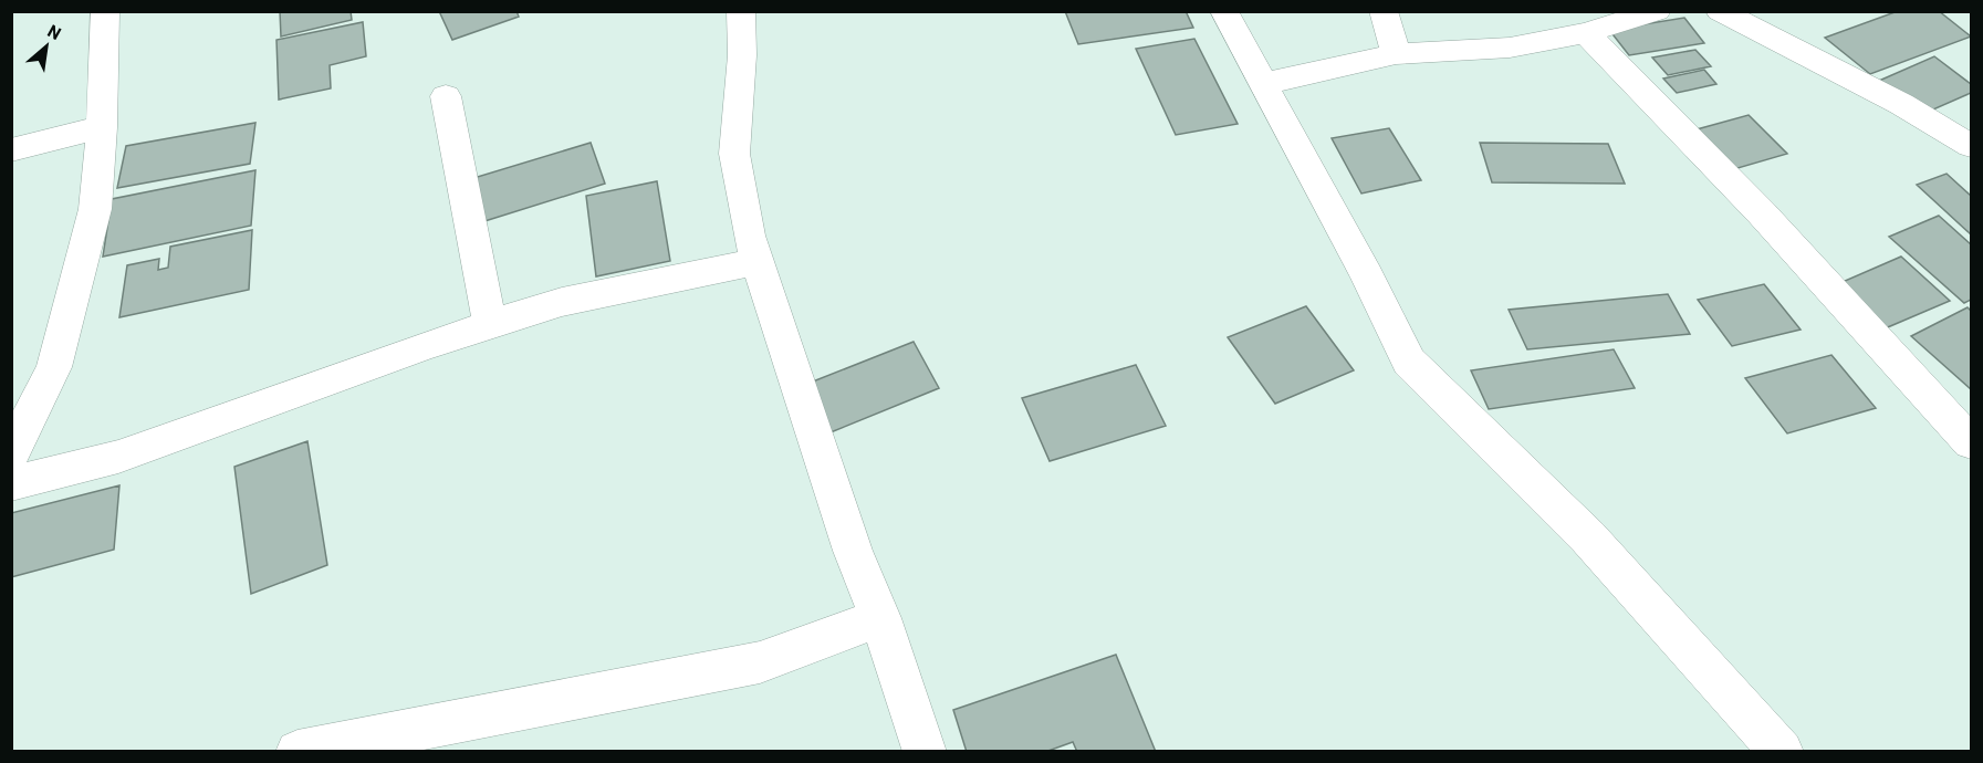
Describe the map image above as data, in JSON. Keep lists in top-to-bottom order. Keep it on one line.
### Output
{"north":"top right"}
